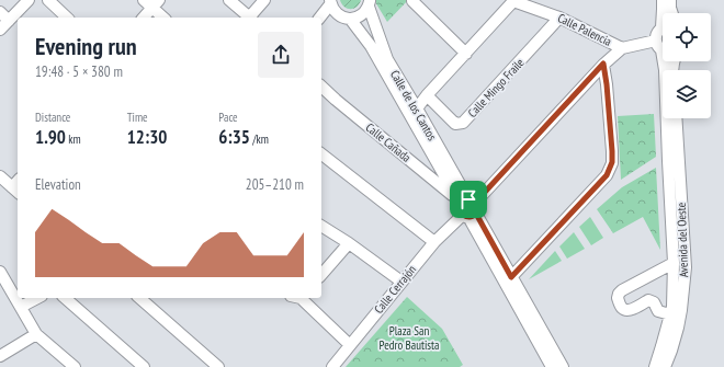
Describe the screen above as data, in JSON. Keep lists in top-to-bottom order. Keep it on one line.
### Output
{"streets":{"street":["Calle Palencia","Calle Mingo Fraile","Calle de los Cantos","Calle Cañada","Avenida del Oeste","Calle Cerrajón"]},"crossings":[["Calle Palencia","Calle Mingo Fraile"],["Calle Palencia","Calle Cerrajón"],["Calle de los Cantos","Calle Cañada"],["Calle de los Cantos","Calle Cerrajón"],["Calle Cañada","Calle Cerrajón"]],"parks":["Plaza San Pedro Bautista"],"page":{"heading":["Evening run","19:48 · 5 × 380 m"],"stats":[["Distance","1.90 km"],["Time","12:30"],["Pace","6:35 /km"]],"chart":["Elevation","205–210 m"]}}
